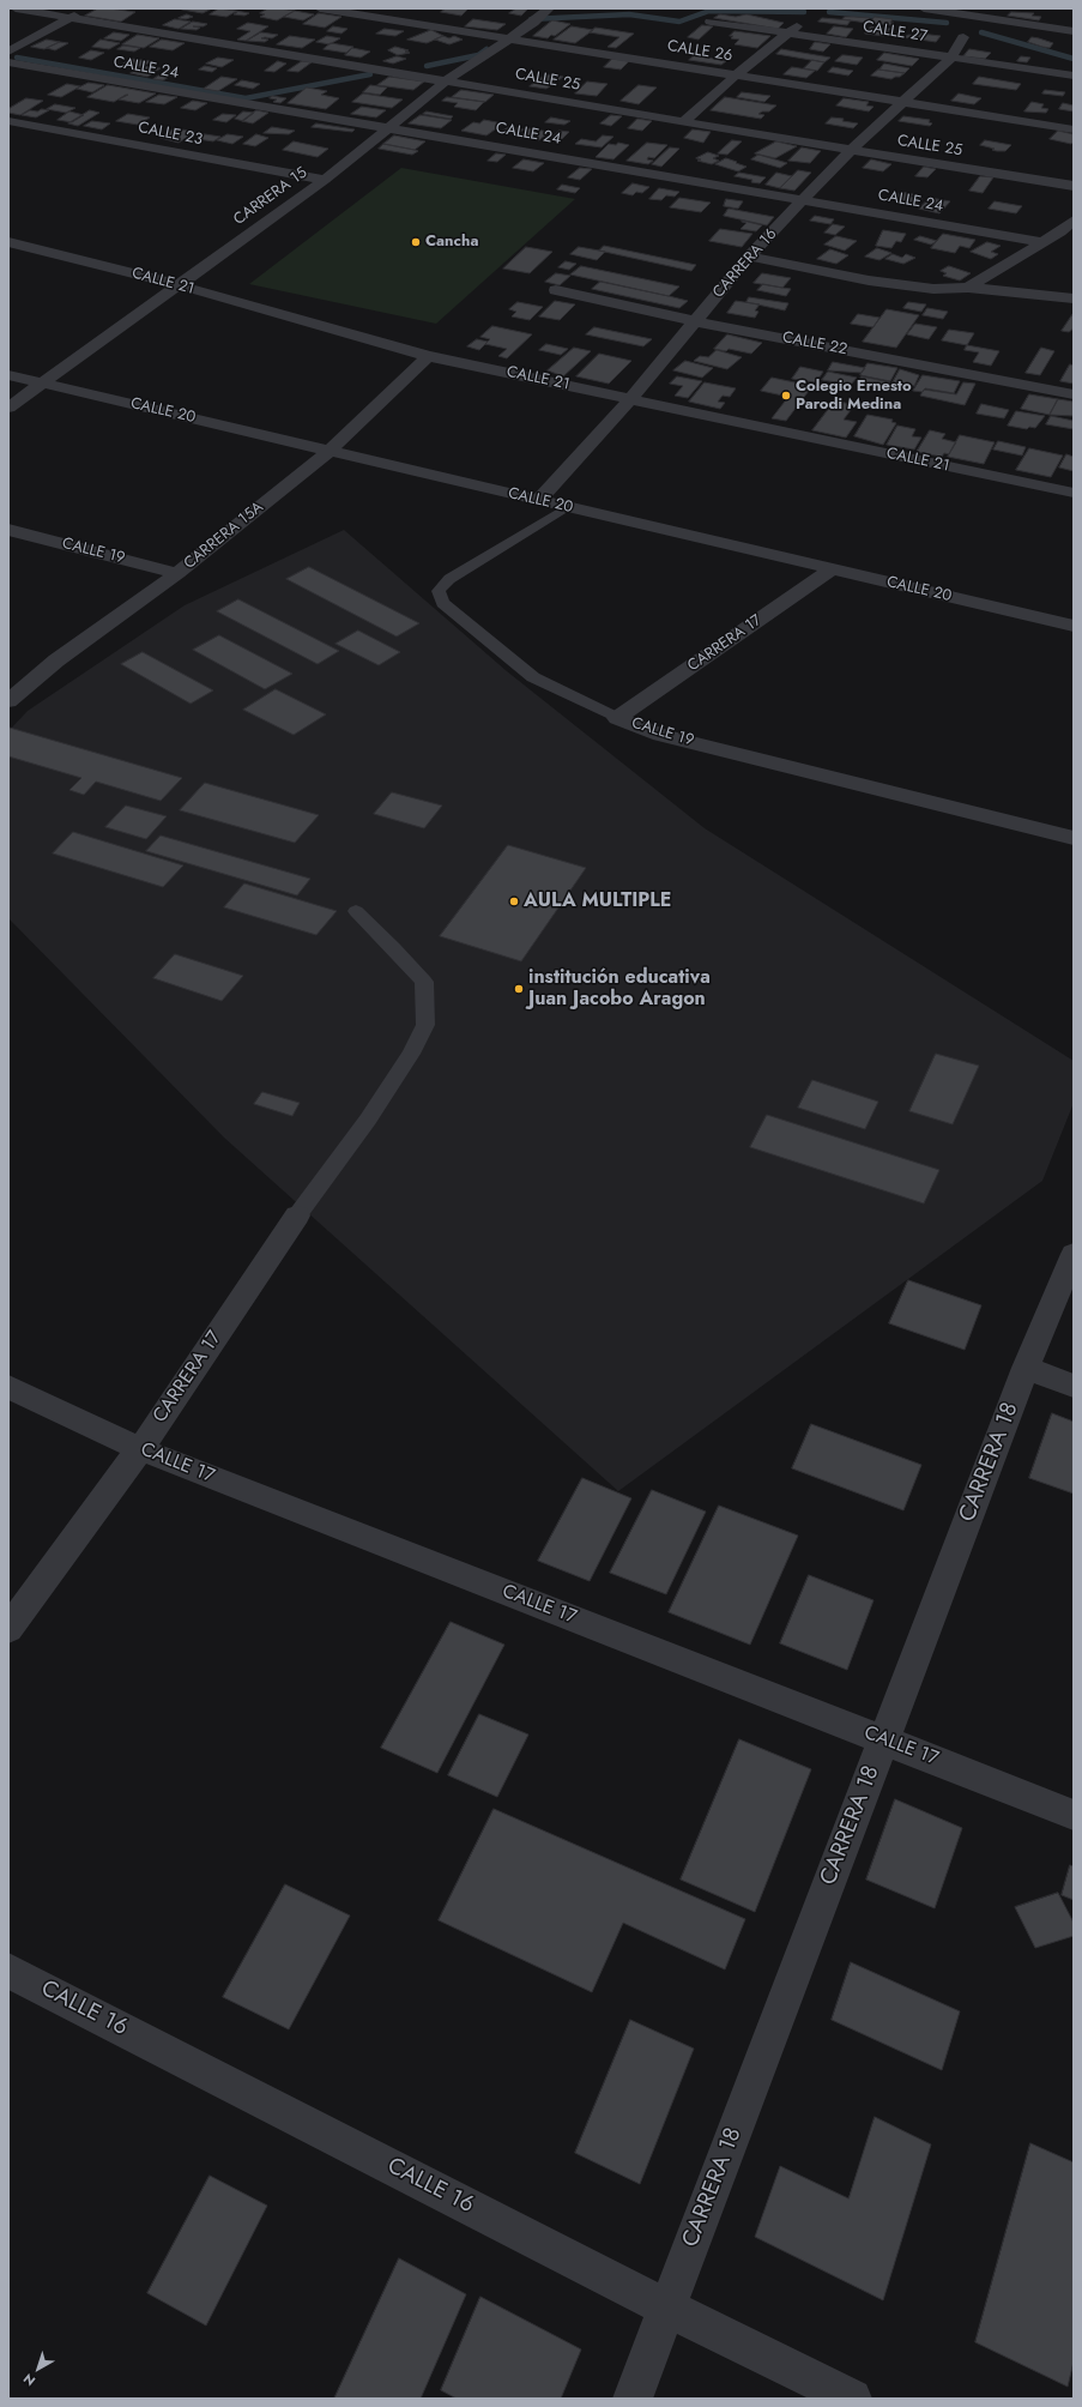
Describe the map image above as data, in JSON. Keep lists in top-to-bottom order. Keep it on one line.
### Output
{"streets":{"street":["CALLE 27","CALLE 26","CALLE 24","CALLE 25","CALLE 23","CARRERA 15","CARRERA 16","CALLE 21","CALLE 22","CALLE 20","CARRERA 15A","CALLE 19","CARRERA 17","CARRERA 18","CALLE 17","CALLE 16"]},"crossings":[["CALLE 27","CARRERA 16"],["CALLE 26","CARRERA 15"],["CALLE 26","CARRERA 16"],["CALLE 24","CARRERA 15"],["CALLE 24","CARRERA 16"],["CALLE 25","CARRERA 15"],["CALLE 25","CARRERA 16"],["CALLE 23","CARRERA 15"],["CARRERA 15","CALLE 21"],["CARRERA 15","CALLE 20"],["CARRERA 16","CALLE 21"],["CARRERA 16","CALLE 22"],["CARRERA 16","CALLE 20"],["CALLE 21","CARRERA 15A"],["CALLE 20","CARRERA 15A"],["CALLE 20","CALLE 19"],["CALLE 20","CARRERA 17"],["CARRERA 15A","CALLE 19"],["CALLE 19","CARRERA 17"],["CARRERA 17","CALLE 17"],["CARRERA 18","CALLE 17"],["CARRERA 18","CALLE 16"]],"places":["Cancha","Colegio Ernesto Parodi Medina","AULA MULTIPLE","institución educativa Juan Jacobo Aragon"],"north":"bottom left"}
